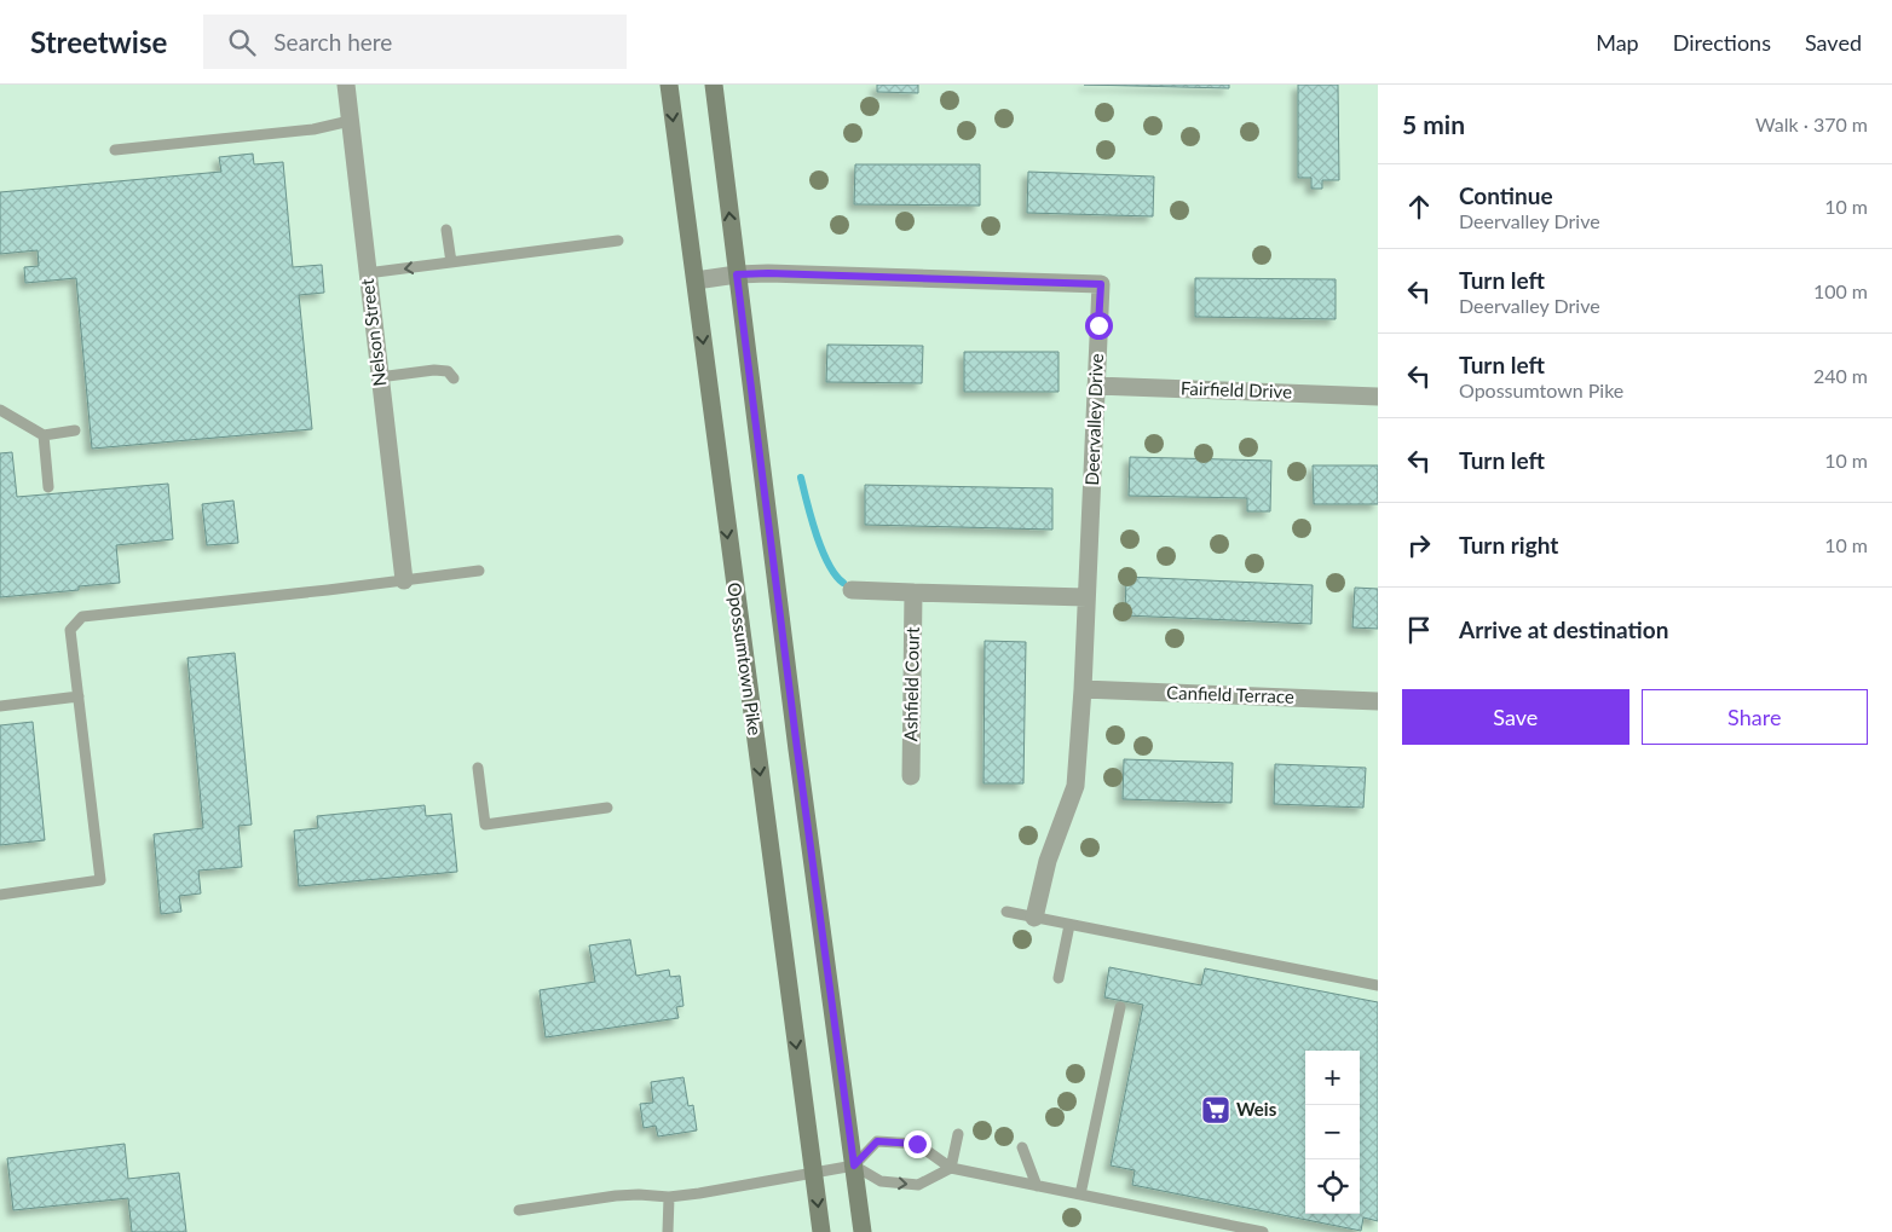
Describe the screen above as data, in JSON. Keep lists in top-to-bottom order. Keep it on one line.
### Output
{"streets":{"main road":["Opossumtown Pike"],"street":["Nelson Street","Fairfield Drive","Deervalley Drive","Ashfield Court","Canfield Terrace"]},"crossings":[["Fairfield Drive","Deervalley Drive"],["Deervalley Drive","Opossumtown Pike"],["Deervalley Drive","Canfield Terrace"]],"places":{"supermarket":["Weis"]},"page":{"header":"Streetwise","search":"Search here","nav":["Map","Directions","Saved"],"heading":["5 min","Walk · 370 m"],"list":[["Continue","Deervalley Drive","10 m"],["Turn left","Deervalley Drive","100 m"],["Turn left","Opossumtown Pike","240 m"],["Turn left","10 m"],["Turn right","10 m"],"Arrive at destination"],"buttons":["Save","Share"],"map_buttons":["+","−"]}}
